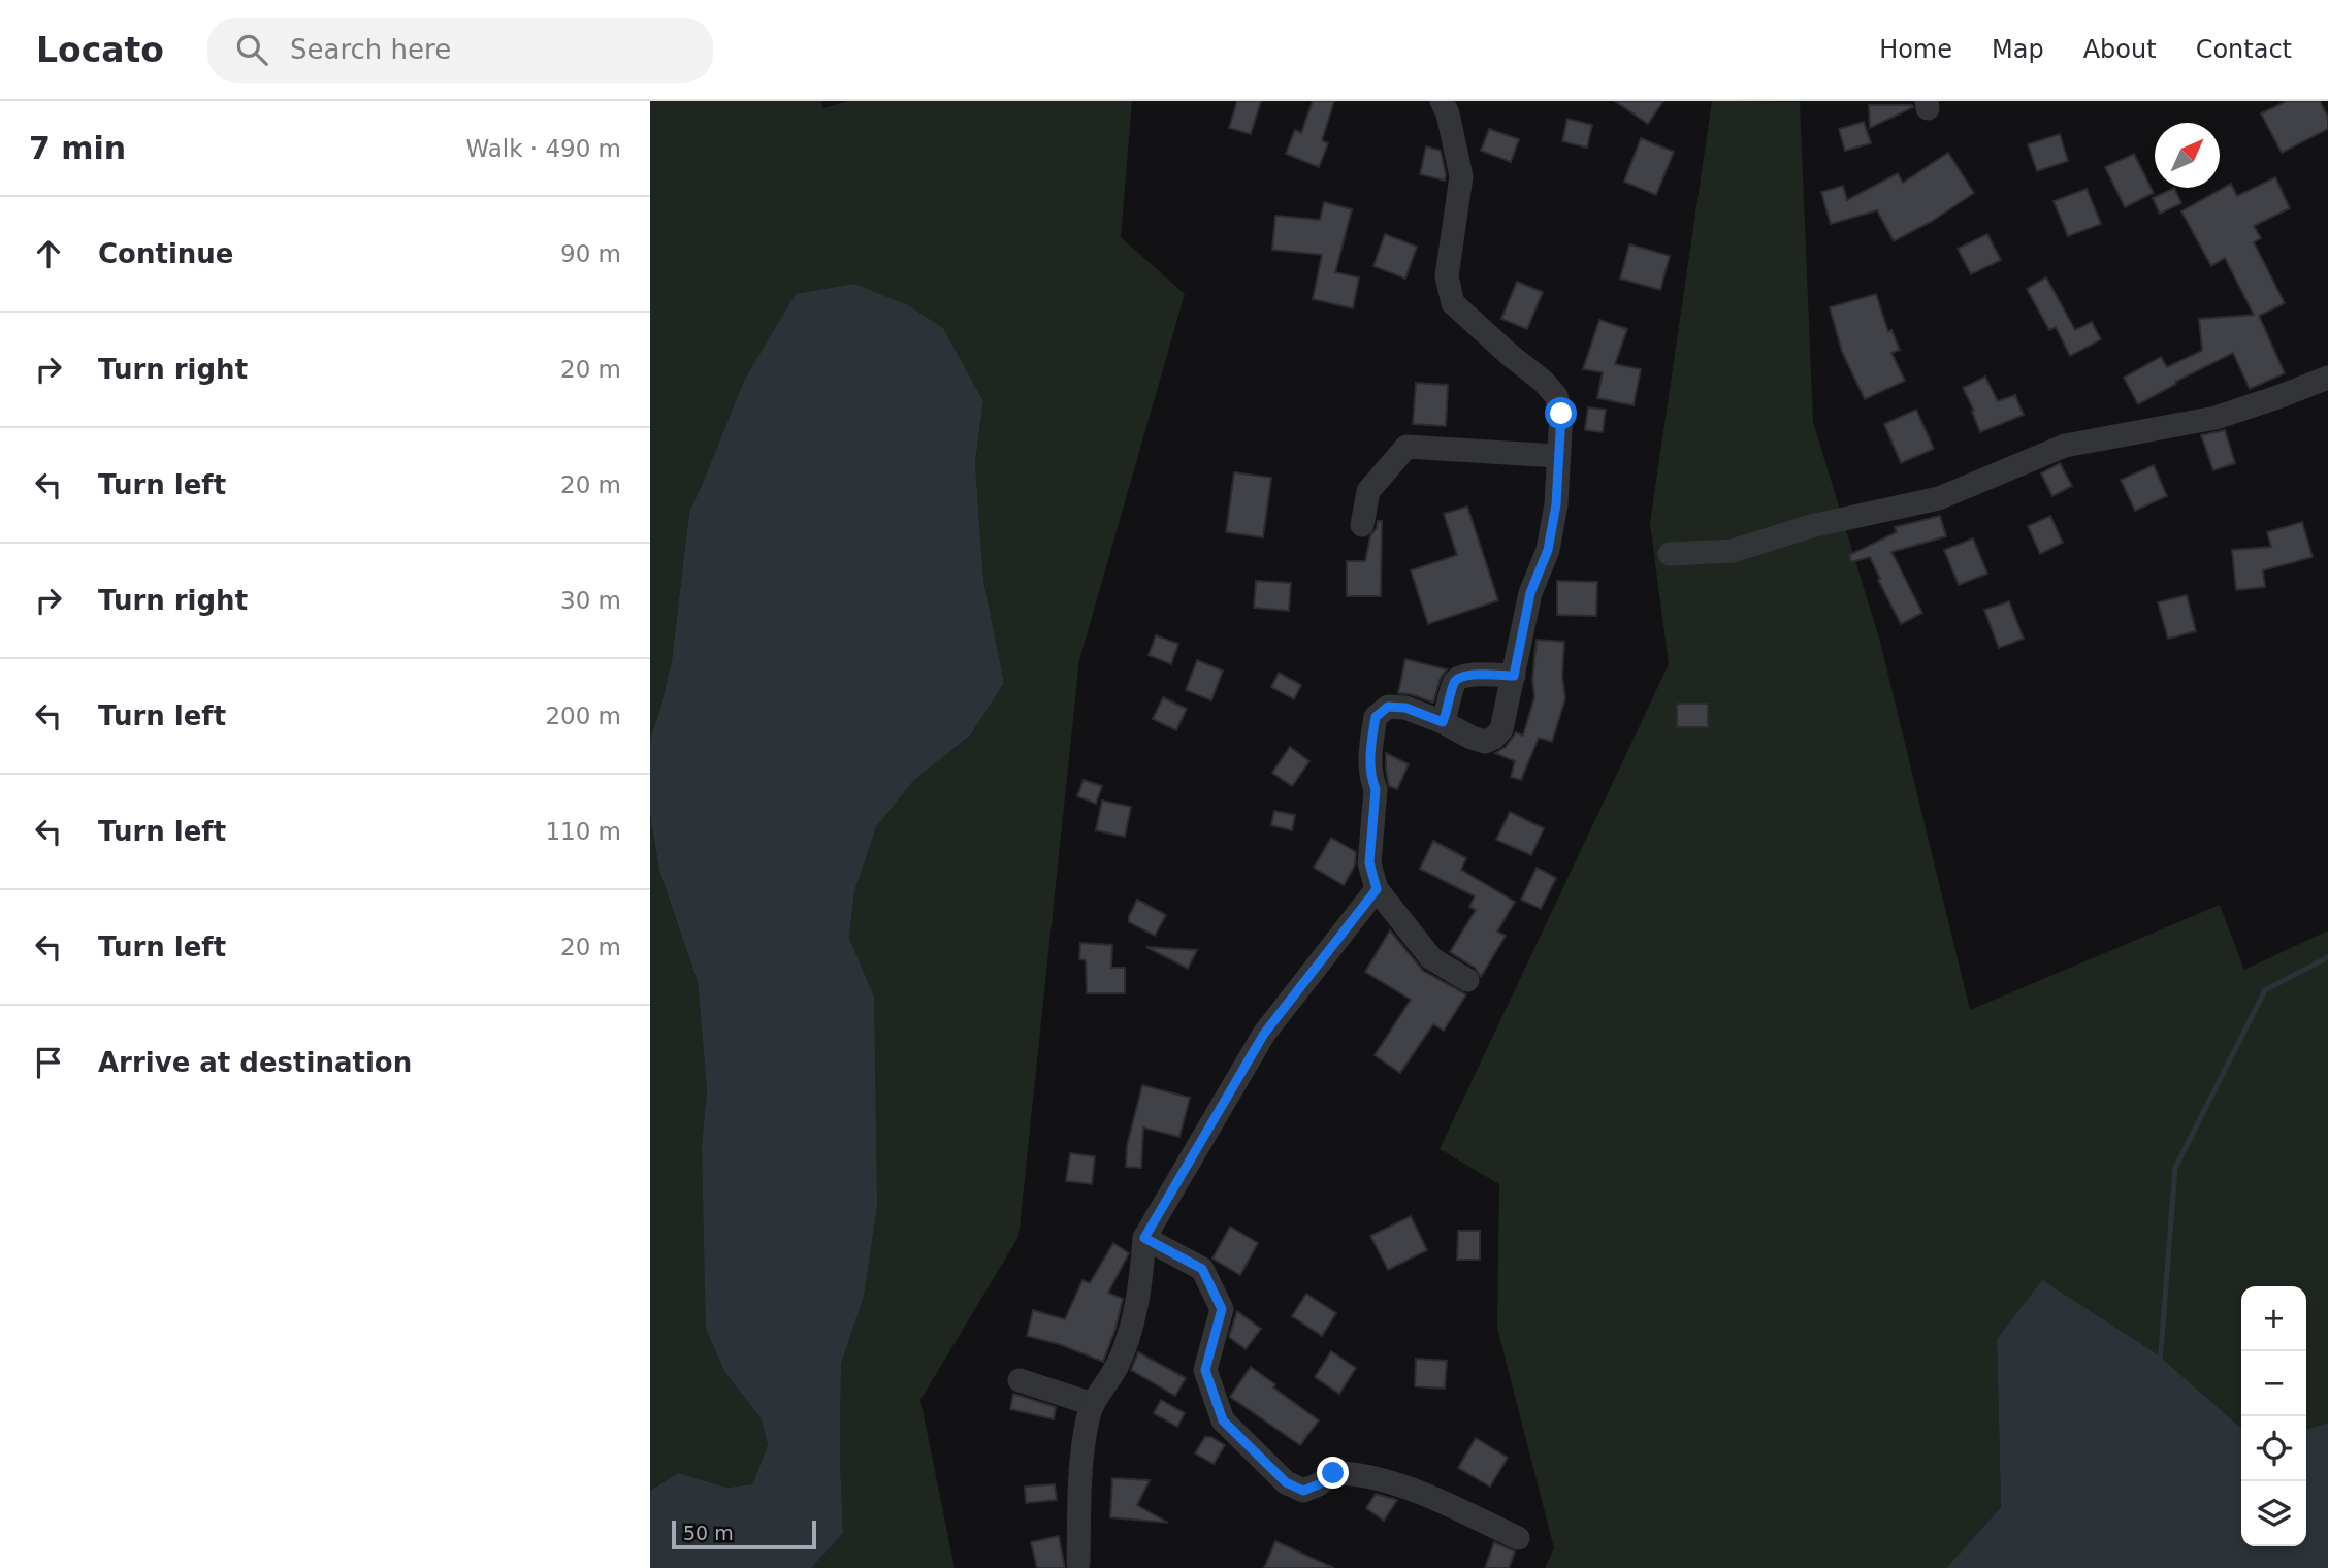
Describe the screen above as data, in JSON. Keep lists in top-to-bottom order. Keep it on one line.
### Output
{"scale_bar":"50 m","north":"top right","page":{"header":"Locato","search":"Search here","nav":["Home","Map","About","Contact"],"heading":["7 min","Walk · 490 m"],"list":[["Continue","90 m"],["Turn right","20 m"],["Turn left","20 m"],["Turn right","30 m"],["Turn left","200 m"],["Turn left","110 m"],["Turn left","20 m"],"Arrive at destination"],"map_buttons":["+","−"],"scale":"50 m"}}
